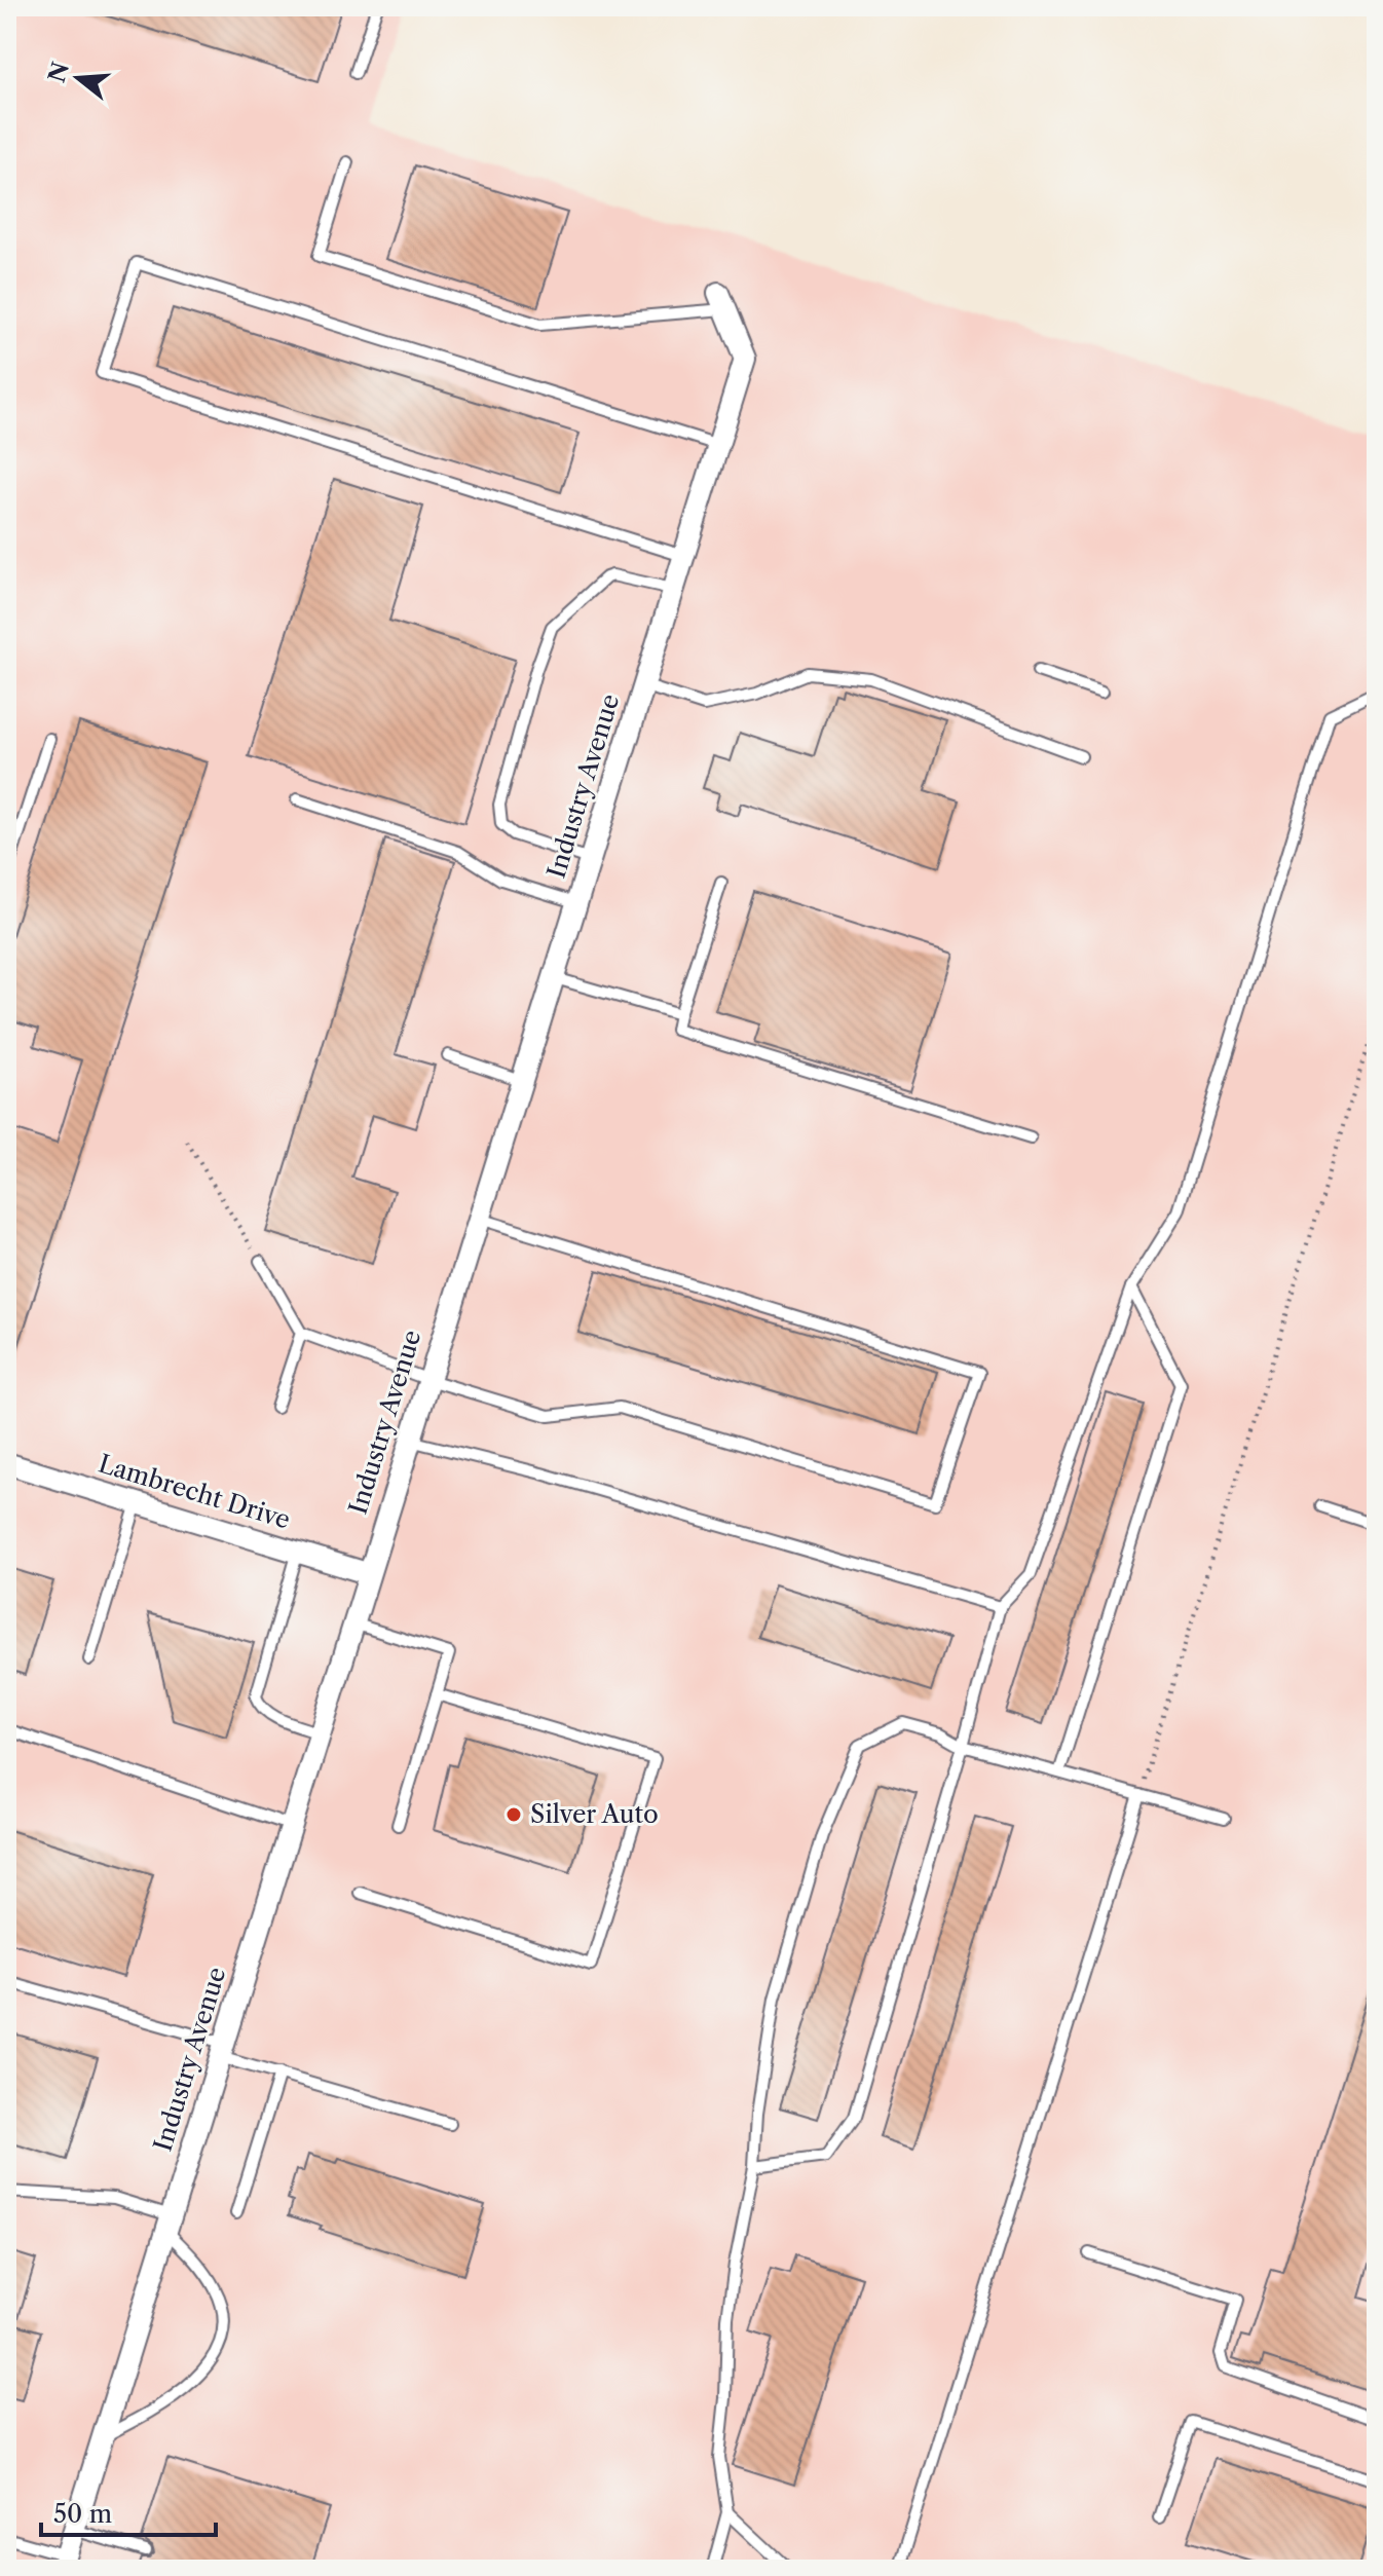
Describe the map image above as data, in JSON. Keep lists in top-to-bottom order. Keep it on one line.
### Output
{"streets":{"street":["Industry Avenue","Lambrecht Drive"]},"crossings":[["Industry Avenue","Lambrecht Drive"]],"places":["Silver Auto"],"scale_bar":"50 m","north":"left"}
